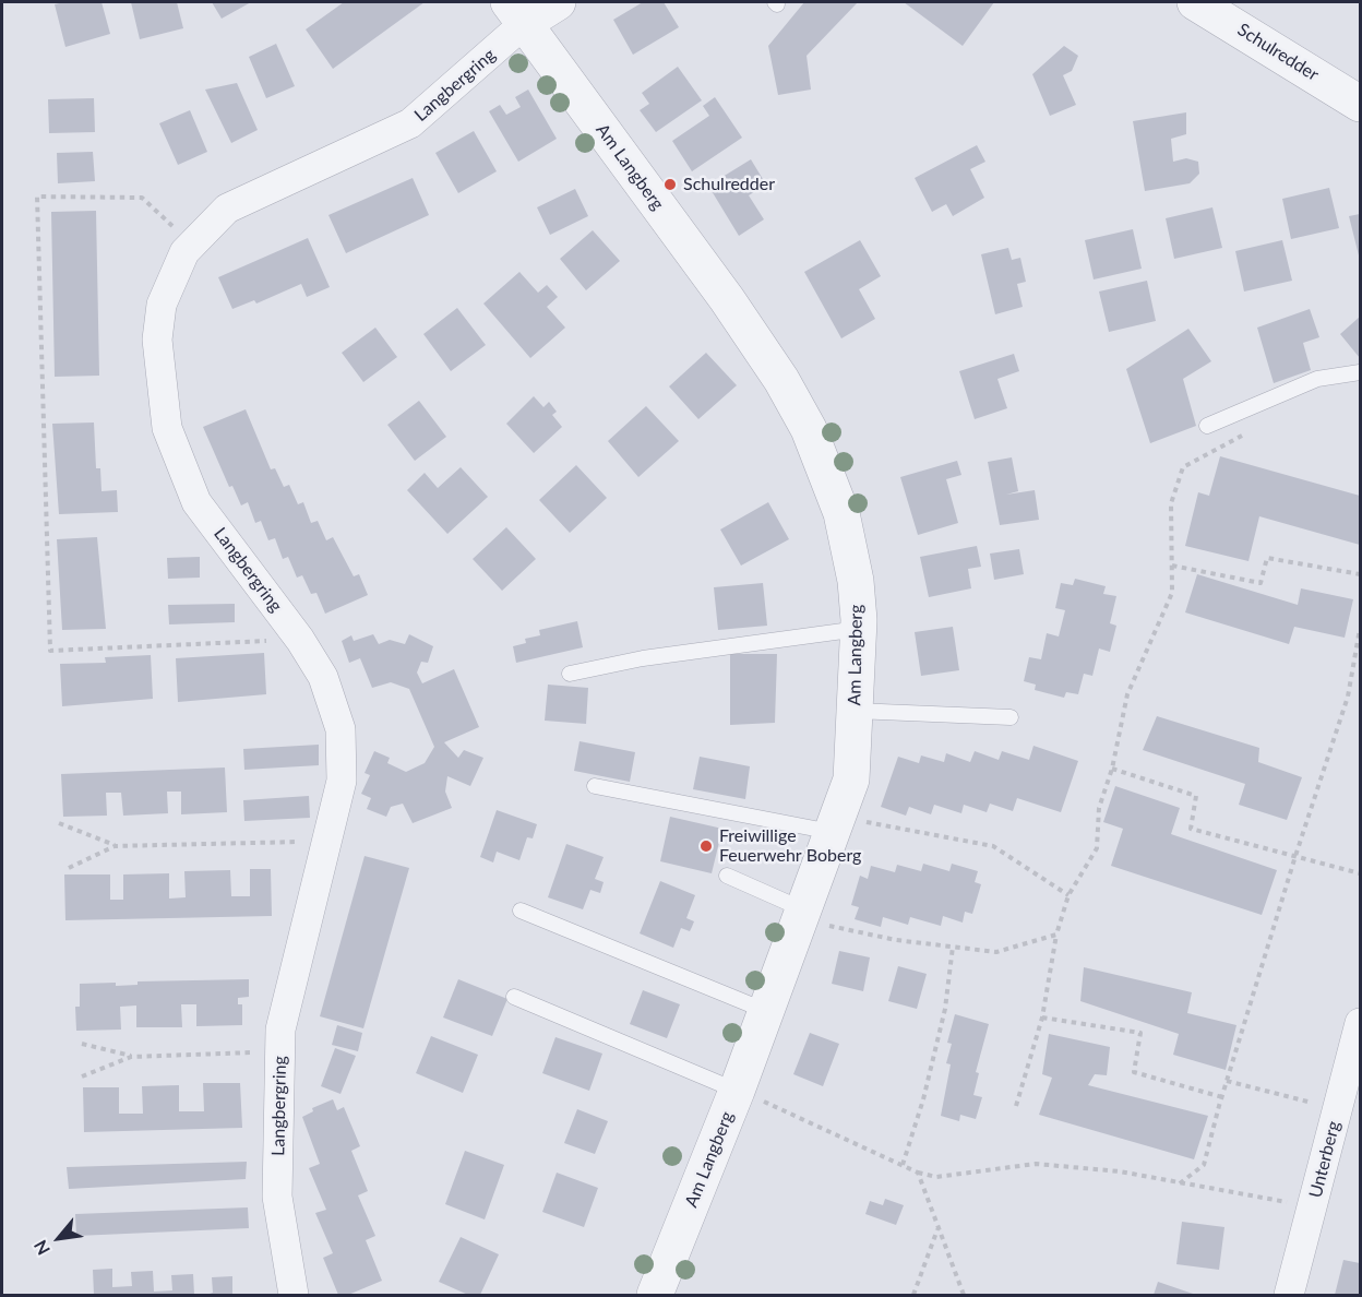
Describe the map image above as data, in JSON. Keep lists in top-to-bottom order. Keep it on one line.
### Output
{"streets":{"street":["Schulredder","Langbergring","Am Langberg","Unterberg"]},"crossings":[["Langbergring","Am Langberg"]],"places":["Schulredder","Freiwillige Feuerwehr Boberg"],"north":"bottom left"}
